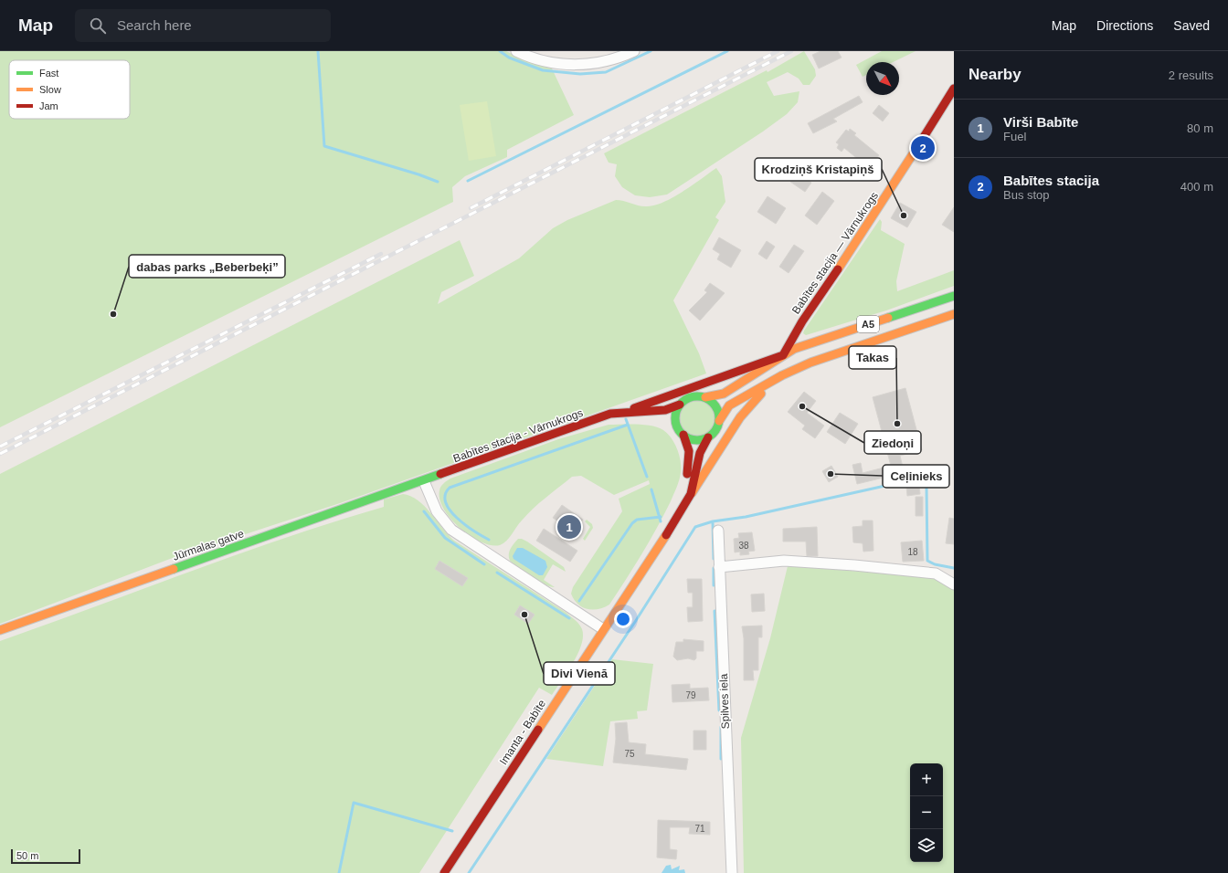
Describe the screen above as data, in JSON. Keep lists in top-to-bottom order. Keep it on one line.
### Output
{"streets":{"main road":["Babītes stacija — Vārnukrogs","A5","Babītes stacija - Vārnukrogs","Jūrmalas gatve","Imanta - Babīte"],"street":["Spilves iela"]},"crossings":[["Babītes stacija — Vārnukrogs","A5"],["A5","Babītes stacija - Vārnukrogs"],["A5","Imanta - Babīte"],["Babītes stacija - Vārnukrogs","Jūrmalas gatve"],["Babītes stacija - Vārnukrogs","Imanta - Babīte"]],"places":["Krodziņš Kristapiņš","dabas parks „Beberbeķi”","Ziedoņi","Takas","Ceļinieks","Divi Vienā"],"house_numbers":["38","18","79","75","71"],"legend":["Fast","Slow","Jam"],"scale_bar":"50 m","north":"bottom right","page":{"header":"Map","search":"Search here","nav":["Map","Directions","Saved"],"heading":["Nearby","2 results"],"list":[{"mark":"1","name":"Virši Babīte","note":"Fuel","value":"80 m"},{"mark":"2","name":"Babītes stacija","note":"Bus stop","value":"400 m"}],"pins":["2","1"],"map_buttons":["+","−"],"scale":"50 m"}}
